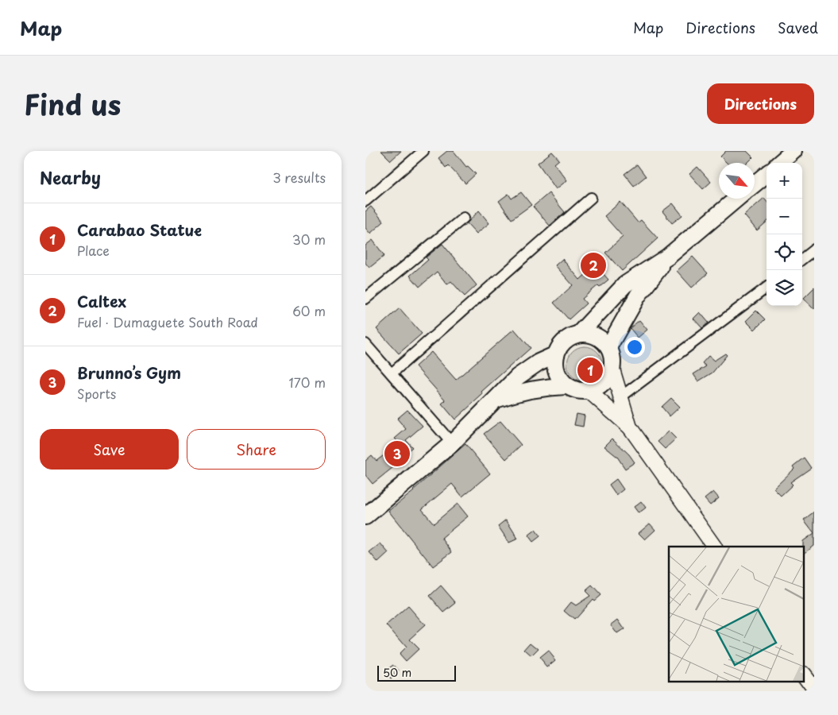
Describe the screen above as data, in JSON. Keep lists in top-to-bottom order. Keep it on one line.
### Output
{"scale_bar":"50 m","north":"bottom right","page":{"header":"Map","nav":["Map","Directions","Saved"],"title":"Find us","buttons":["Directions",["Save","Share"]],"heading":["Nearby","3 results"],"map_buttons":["+","−"],"list":[{"mark":"1","name":"Carabao Statue","note":"Place","value":"30 m"},{"mark":"2","name":"Caltex","note":"Fuel · Dumaguete South Road","value":"60 m"},{"mark":"3","name":"Brunno’s Gym","note":"Sports","value":"170 m"}],"pins":["2","1","3"],"scale":"50 m"}}
